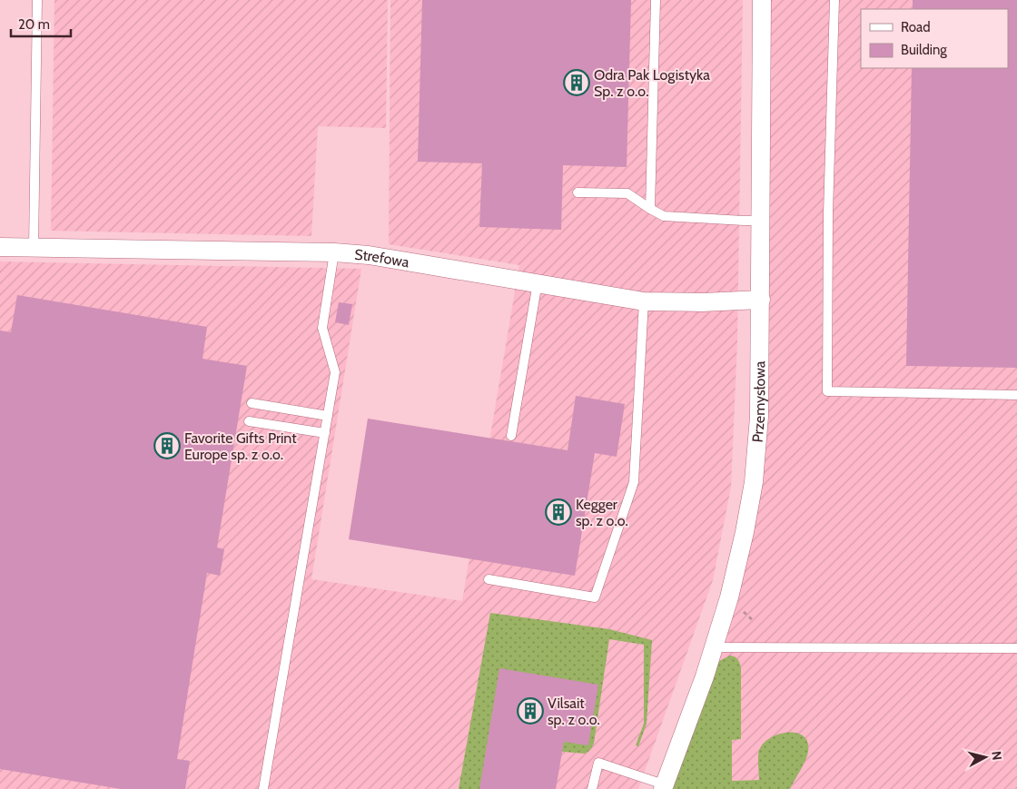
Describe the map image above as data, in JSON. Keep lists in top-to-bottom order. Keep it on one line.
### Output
{"streets":{"street":["Strefowa","Przemysłowa"]},"crossings":[["Strefowa","Przemysłowa"]],"places":{"building":["Odra Pak Logistyka Sp. z o.o.","Favorite Gifts Print Europe sp. z o.o.","Kegger sp. z o.o.","Vilsait sp. z o.o."]},"legend":["Road","Building"],"scale_bar":"20 m","north":"right"}
